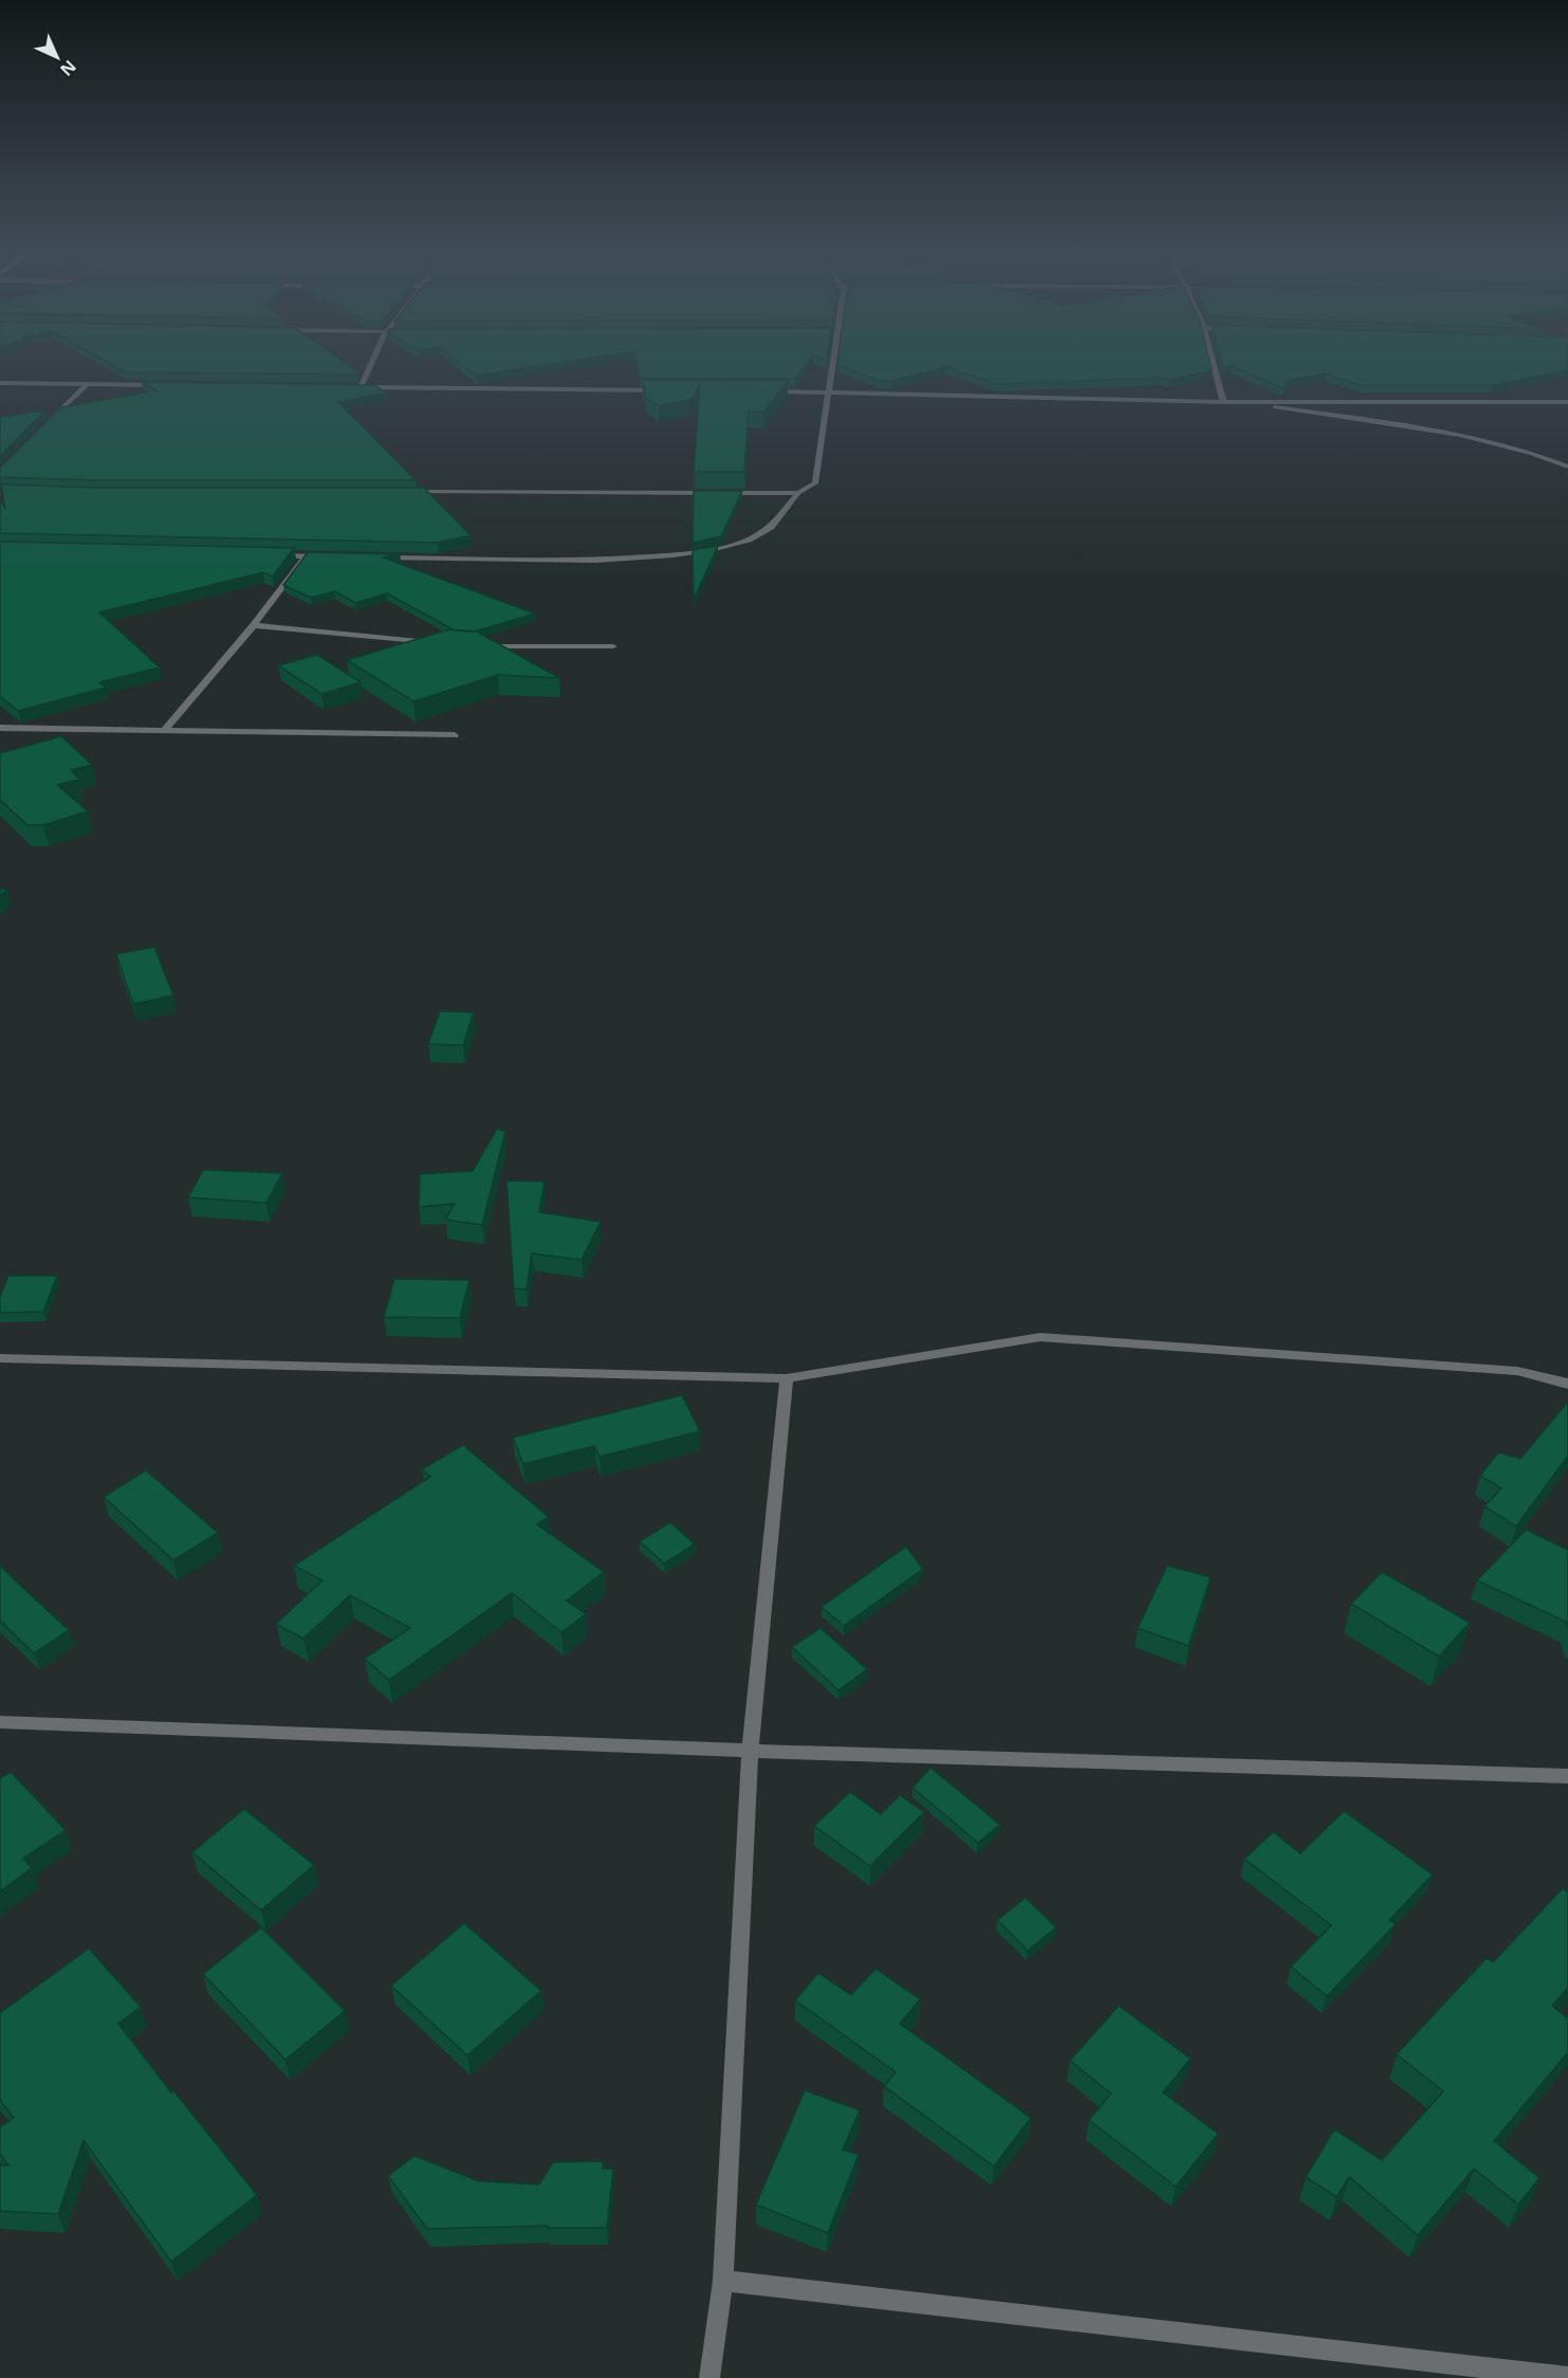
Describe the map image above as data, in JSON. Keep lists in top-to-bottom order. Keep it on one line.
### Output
{"north":"bottom right"}
